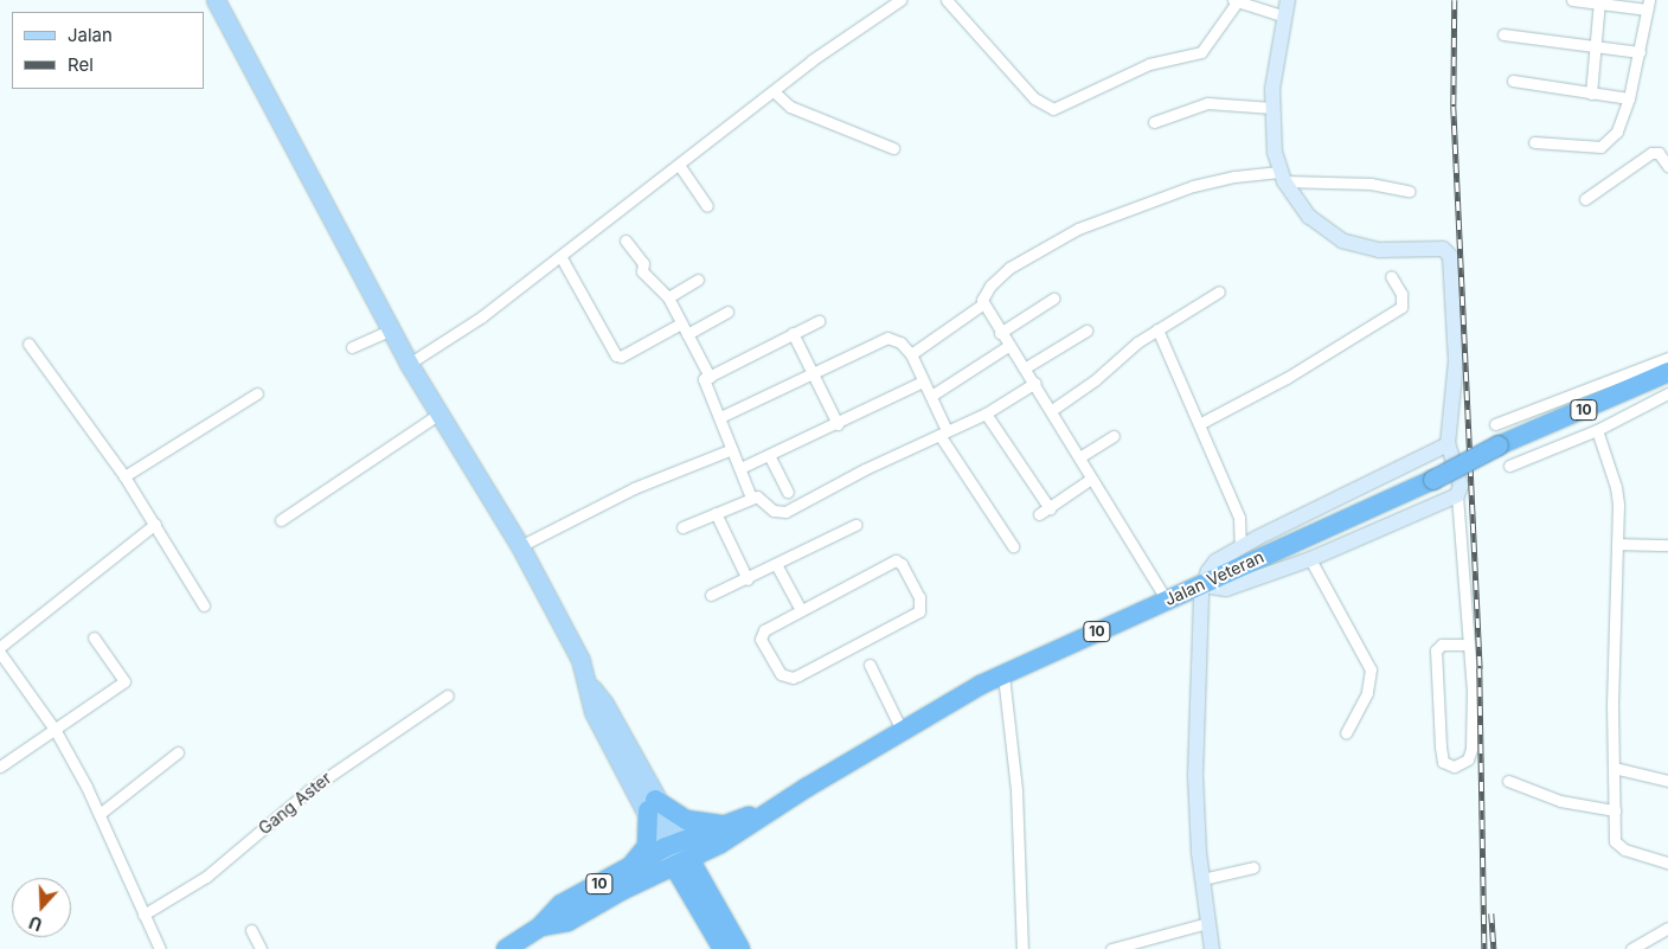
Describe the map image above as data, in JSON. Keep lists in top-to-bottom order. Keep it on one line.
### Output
{"streets":{"highway":["10","Jalan Veteran"],"street":["Gang Aster"]},"crossings":[["10","Jalan Veteran"]],"legend":["Jalan","Rel"],"north":"bottom"}
